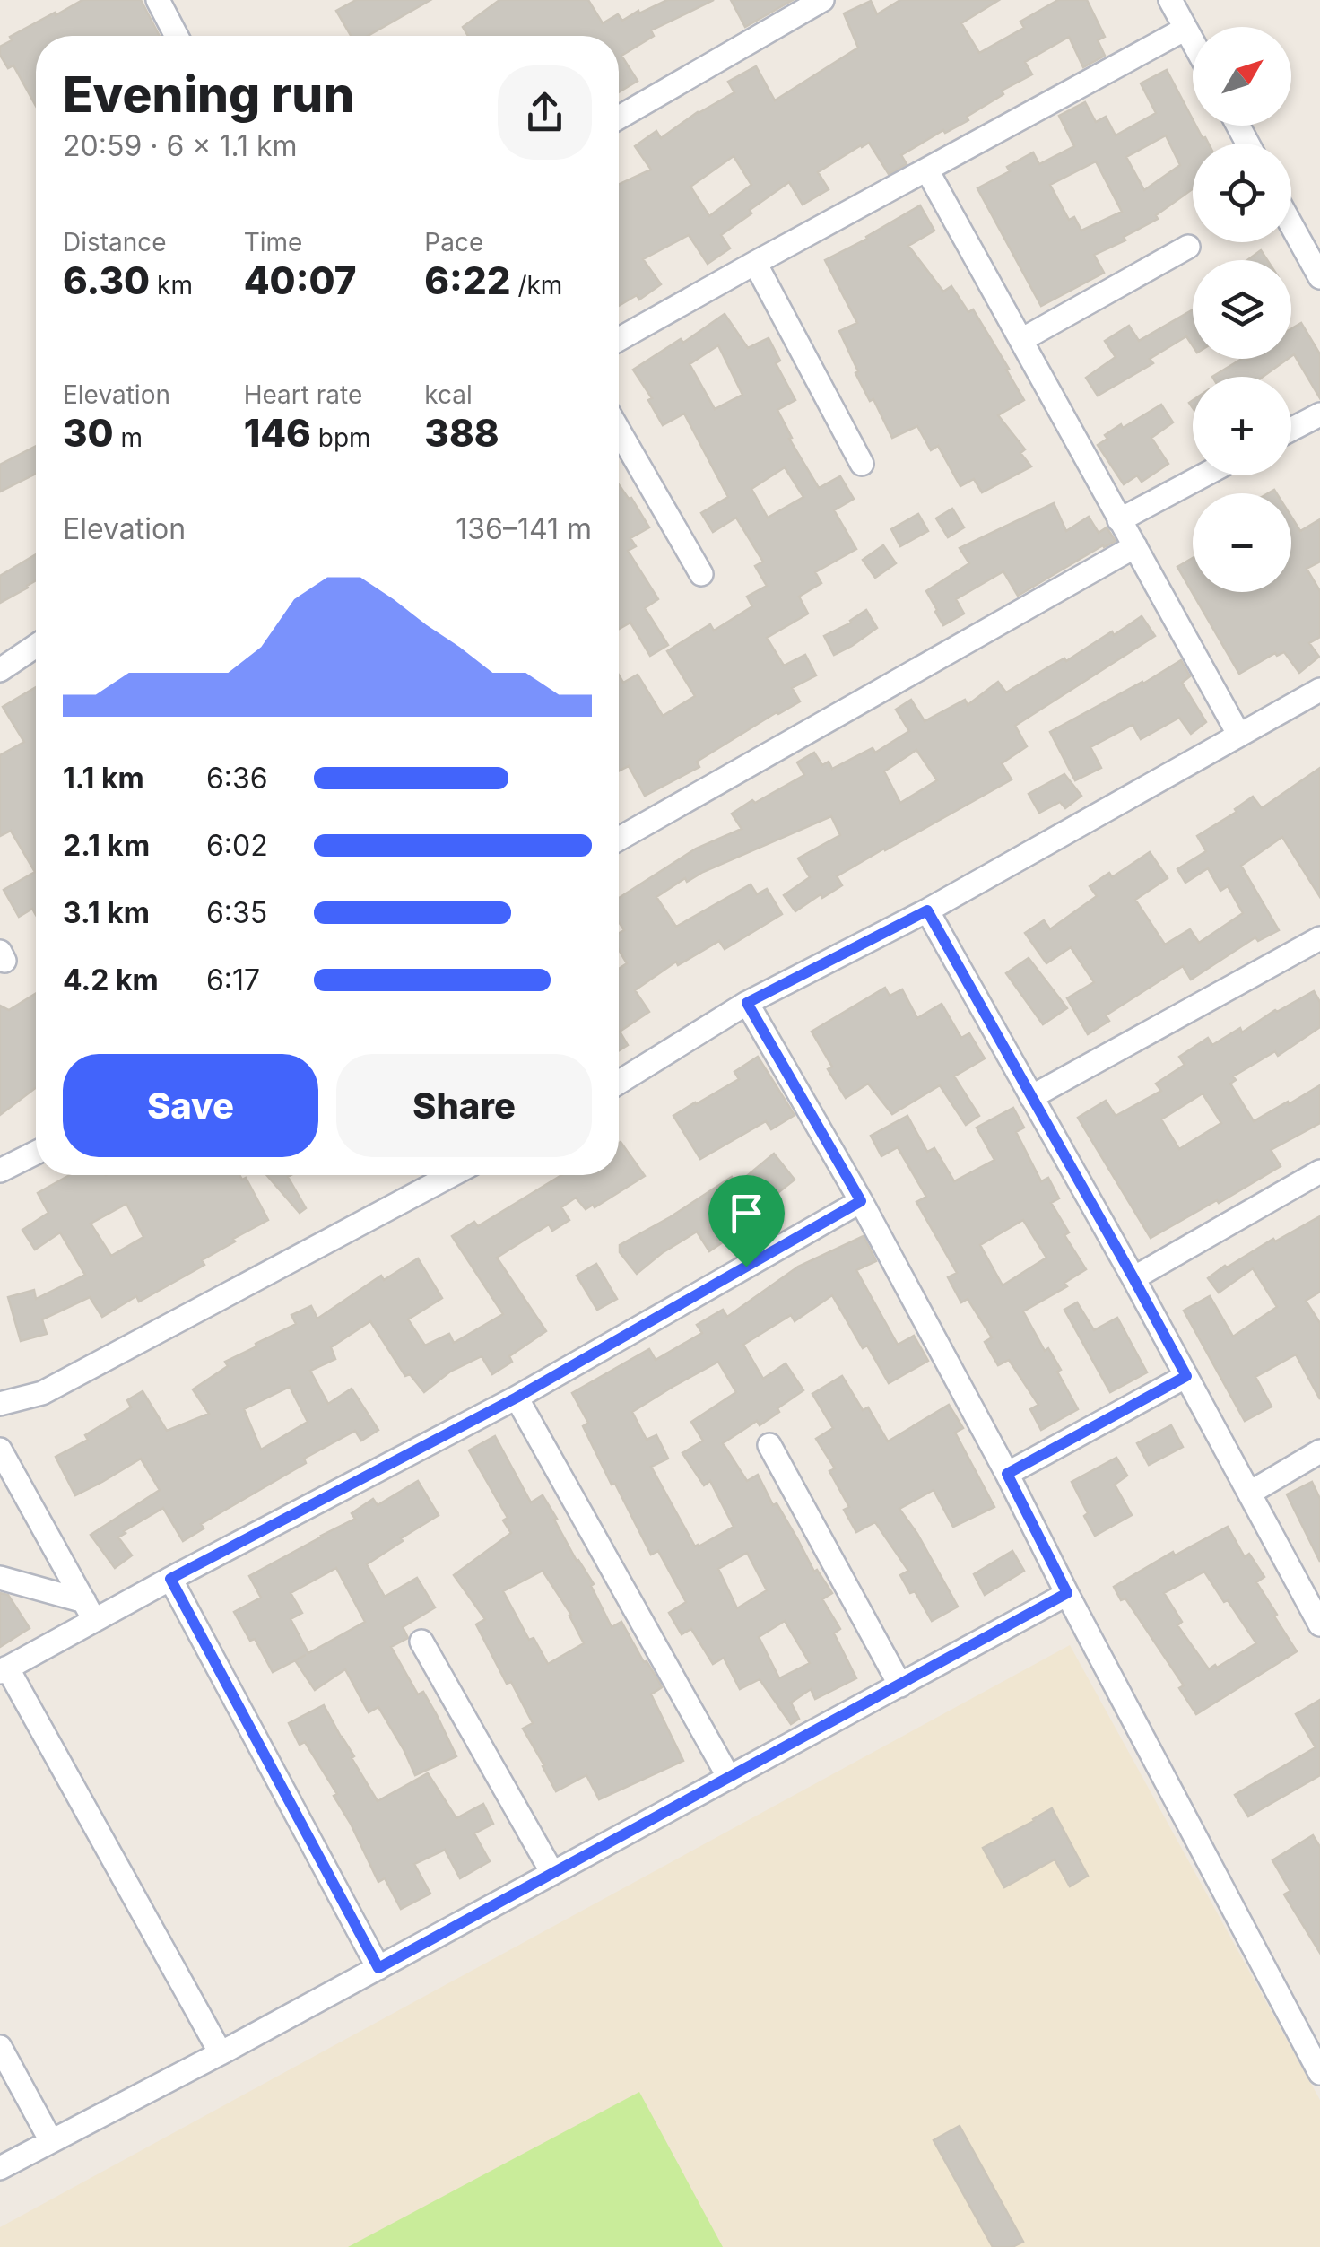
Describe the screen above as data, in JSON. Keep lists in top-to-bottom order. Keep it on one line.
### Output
{"north":"top right","page":{"map_buttons":["+","−"],"heading":["Evening run","20:59 · 6 × 1.1 km"],"stats":[["Distance","6.30 km"],["Time","40:07"],["Pace","6:22 /km"],["Elevation","30 m"],["Heart rate","146 bpm"],["kcal","388"]],"chart":["Elevation","136–141 m"],"list":[{"name":"1.1 km","note":"6:36"},{"name":"2.1 km","note":"6:02"},{"name":"3.1 km","note":"6:35"},{"name":"4.2 km","note":"6:17"}],"buttons":["Save","Share"]}}
